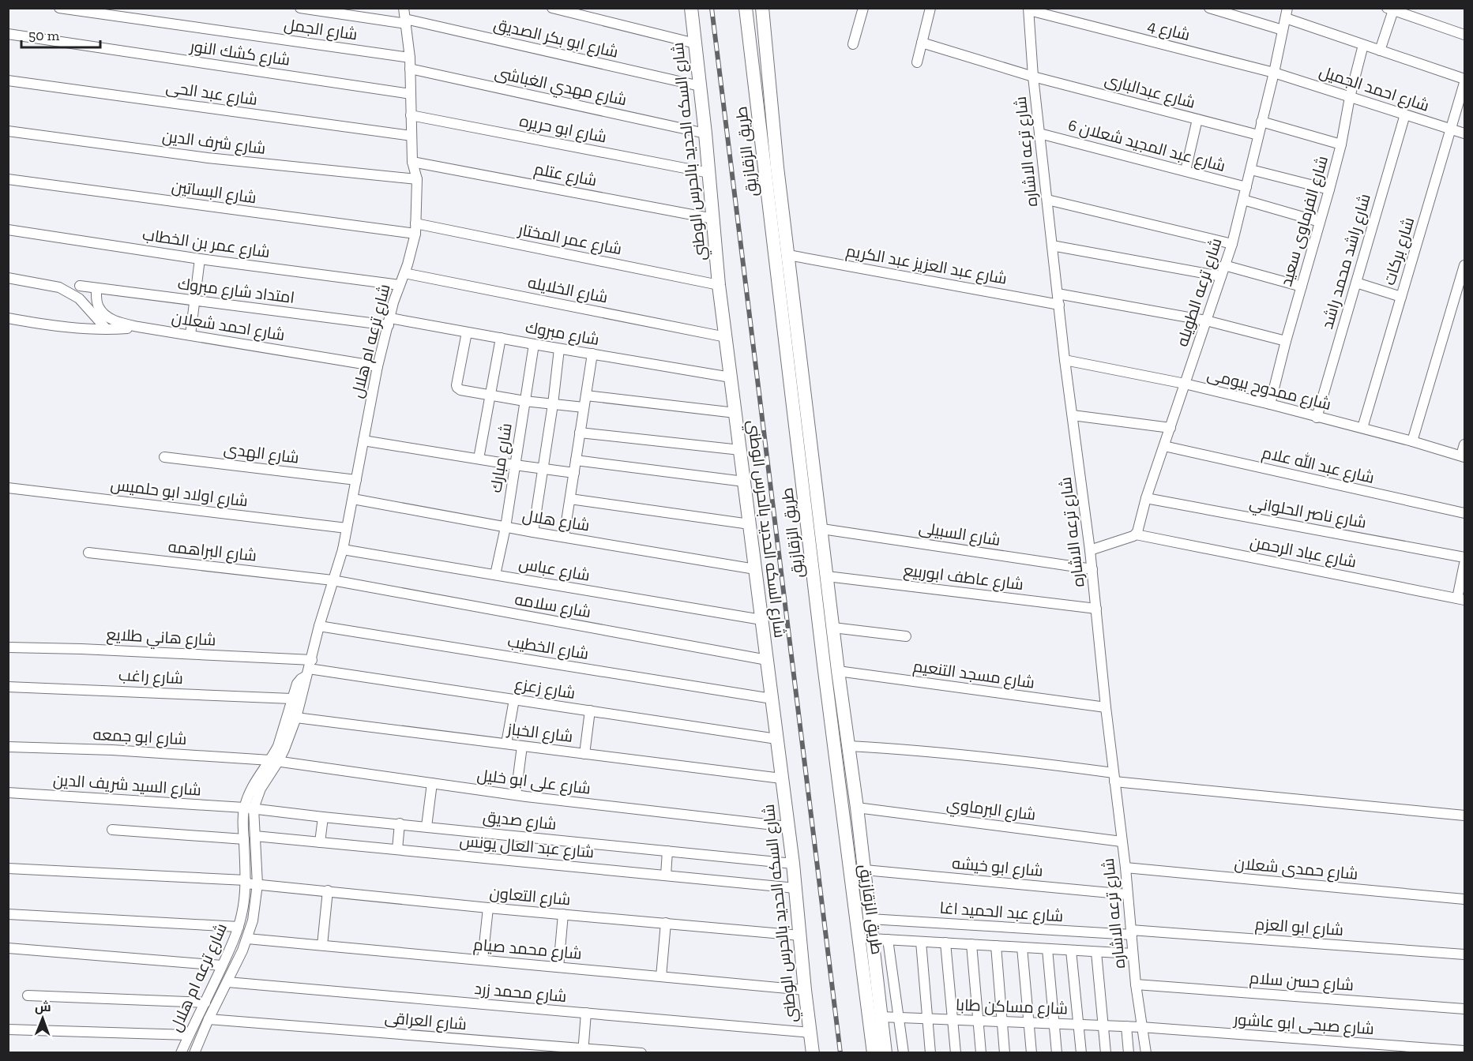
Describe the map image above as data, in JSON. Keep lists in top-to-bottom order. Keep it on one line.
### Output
{"streets":{"main road":["شارع السكه الحديد بالحرس الوطني","طريق الزقازيق"],"street":["شارع الجمل","شارع 4","شارع ابو بكر الصديق","شارع كشك النور","شارع مهدي الغباشى","شارع احمد الجميل","شارع عبدالبارى","شارع عبد الحى","شارع ابو حريره","شارع شرف الدين","شارع عبد المجيد شعلان 6","شارع ترعه الاشاره","شارع عتلم","شارع البساتين","شارع الفرماوى سعيد","شارع عمر المختار","شارع عمر بن الخطاب","شارع بركات","شارع راشد محمد راشد","شارع عبد العزيز عبد الكريم","شارع الخلايله","امتداد شارع مبروك","شارع ترعه الطويله","شارع احمد شعلان","شارع مبروك","شارع ترعه ام هلال","شارع ممدوح بيومى","شارع الهدى","شارع مبارك","شارع عبد الله علام","شارع اولاد ابو حلميس","شارع ناصر الحلواني","شارع هلال","شارع السبيلى","شارع البراهمه","شارع عباد الرحمن","شارع عباس","شارع عاطف ابوربيع","شارع سلامه","شارع هاني طلايع","شارع الخطيب","شارع مسجد التنعيم","شارع راغب","شارع زعزع","شارع الخباز","شارع ابو جمعه","شارع على ابو خليل","شارع السيد شريف الدين","شارع البرماوي","شارع صديق","شارع عبد العال يونس","شارع ابو خيشه","شارع حمدى شعلان","شارع التعاون","شارع عبد الحميد اغا","شارع ابو العزم","شارع محمد صيام","شارع حسن سلام","شارع محمد زرد","شارع مساكن طابا","شارع العراقى","شارع صبحى ابو عاشور"]},"crossings":[["شارع الجمل","شارع ترعه ام هلال"],["شارع 4","شارع احمد الجميل"],["شارع 4","شارع ترعه الاشاره"],["شارع 4","شارع ترعه الطويله"],["شارع ابو بكر الصديق","شارع السكه الحديد بالحرس الوطني"],["شارع ابو بكر الصديق","شارع ترعه ام هلال"],["شارع كشك النور","شارع ترعه ام هلال"],["شارع مهدي الغباشى","شارع السكه الحديد بالحرس الوطني"],["شارع مهدي الغباشى","شارع ترعه ام هلال"],["شارع احمد الجميل","شارع الفرماوى سعيد"],["شارع احمد الجميل","شارع بركات"],["شارع احمد الجميل","شارع راشد محمد راشد"],["شارع احمد الجميل","شارع ترعه الطويله"],["شارع عبدالبارى","شارع ترعه الاشاره"],["شارع عبدالبارى","شارع ترعه الطويله"],["شارع عبد الحى","شارع ترعه ام هلال"],["شارع ابو حريره","شارع السكه الحديد بالحرس الوطني"],["شارع ابو حريره","شارع ترعه ام هلال"],["شارع شرف الدين","شارع ترعه ام هلال"],["شارع عبد المجيد شعلان 6","شارع ترعه الاشاره"],["شارع عبد المجيد شعلان 6","شارع ترعه الطويله"],["شارع السكه الحديد بالحرس الوطني","شارع عتلم"],["شارع السكه الحديد بالحرس الوطني","شارع عمر المختار"],["شارع السكه الحديد بالحرس الوطني","شارع الخلايله"],["شارع السكه الحديد بالحرس الوطني","شارع مبروك"],["شارع السكه الحديد بالحرس الوطني","شارع هلال"],["شارع السكه الحديد بالحرس الوطني","شارع عباس"],["شارع السكه الحديد بالحرس الوطني","شارع سلامه"],["شارع السكه الحديد بالحرس الوطني","شارع الخطيب"],["شارع السكه الحديد بالحرس الوطني","شارع زعزع"],["شارع السكه الحديد بالحرس الوطني","شارع الخباز"],["شارع السكه الحديد بالحرس الوطني","شارع على ابو خليل"],["شارع السكه الحديد بالحرس الوطني","شارع صديق"],["شارع السكه الحديد بالحرس الوطني","شارع عبد العال يونس"],["شارع السكه الحديد بالحرس الوطني","شارع التعاون"],["شارع السكه الحديد بالحرس الوطني","شارع محمد صيام"],["شارع السكه الحديد بالحرس الوطني","شارع محمد زرد"],["طريق الزقازيق","شارع عبد العزيز عبد الكريم"],["طريق الزقازيق","شارع السبيلى"],["طريق الزقازيق","شارع عاطف ابوربيع"],["طريق الزقازيق","شارع مسجد التنعيم"],["طريق الزقازيق","شارع البرماوي"],["طريق الزقازيق","شارع ابو خيشه"],["طريق الزقازيق","شارع عبد الحميد اغا"],["طريق الزقازيق","شارع مساكن طابا"],["شارع ترعه الاشاره","شارع عبد العزيز عبد الكريم"],["شارع ترعه الاشاره","شارع ممدوح بيومى"],["شارع ترعه الاشاره","شارع السبيلى"],["شارع ترعه الاشاره","شارع عاطف ابوربيع"],["شارع ترعه الاشاره","شارع مسجد التنعيم"],["شارع ترعه الاشاره","شارع البرماوي"],["شارع ترعه الاشاره","شارع ابو خيشه"],["شارع ترعه الاشاره","شارع حمدى شعلان"],["شارع ترعه الاشاره","شارع عبد الحميد اغا"],["شارع ترعه الاشاره","شارع ابو العزم"],["شارع ترعه الاشاره","شارع حسن سلام"],["شارع ترعه الاشاره","شارع مساكن طابا"],["شارع ترعه الاشاره","شارع صبحى ابو عاشور"],["شارع عتلم","شارع ترعه ام هلال"],["شارع البساتين","شارع عمر المختار"],["شارع البساتين","شارع ترعه ام هلال"],["شارع الفرماوى سعيد","شارع ممدوح بيومى"],["شارع عمر المختار","شارع ترعه ام هلال"],["شارع عمر بن الخطاب","شارع ترعه ام هلال"],["شارع بركات","شارع ممدوح بيومى"],["شارع راشد محمد راشد","شارع ممدوح بيومى"],["شارع الخلايله","شارع ترعه ام هلال"],["امتداد شارع مبروك","شارع احمد شعلان"],["امتداد شارع مبروك","شارع مبروك"],["امتداد شارع مبروك","شارع ترعه ام هلال"],["شارع ترعه الطويله","شارع ممدوح بيومى"],["شارع ترعه الطويله","شارع عبد الله علام"],["شارع ترعه الطويله","شارع ناصر الحلواني"],["شارع ترعه الطويله","شارع عباد الرحمن"],["شارع احمد شعلان","شارع ترعه ام هلال"],["شارع مبروك","شارع ترعه ام هلال"],["شارع مبروك","شارع مبارك"],["شارع ترعه ام هلال","شارع الهدى"],["شارع ترعه ام هلال","شارع اولاد ابو حلميس"],["شارع ترعه ام هلال","شارع هلال"],["شارع ترعه ام هلال","شارع البراهمه"],["شارع ترعه ام هلال","شارع عباس"],["شارع ترعه ام هلال","شارع سلامه"],["شارع ترعه ام هلال","شارع هاني طلايع"],["شارع ترعه ام هلال","شارع الخطيب"],["شارع ترعه ام هلال","شارع راغب"],["شارع ترعه ام هلال","شارع زعزع"],["شارع ترعه ام هلال","شارع الخباز"],["شارع ترعه ام هلال","شارع ابو جمعه"],["شارع ترعه ام هلال","شارع على ابو خليل"],["شارع ترعه ام هلال","شارع السيد شريف الدين"],["شارع ترعه ام هلال","شارع صديق"],["شارع ترعه ام هلال","شارع عبد العال يونس"],["شارع ترعه ام هلال","شارع التعاون"],["شارع ترعه ام هلال","شارع محمد صيام"],["شارع ترعه ام هلال","شارع محمد زرد"],["شارع ترعه ام هلال","شارع العراقى"],["شارع مبارك","شارع هلال"],["شارع مبارك","شارع عباس"],["شارع البراهمه","شارع سلامه"],["شارع هاني طلايع","شارع زعزع"],["شارع ابو جمعه","شارع على ابو خليل"],["شارع السيد شريف الدين","شارع صديق"],["شارع عبد الحميد اغا","شارع ابو العزم"],["شارع مساكن طابا","شارع صبحى ابو عاشور"]],"scale_bar":"50 m","north":"top"}
